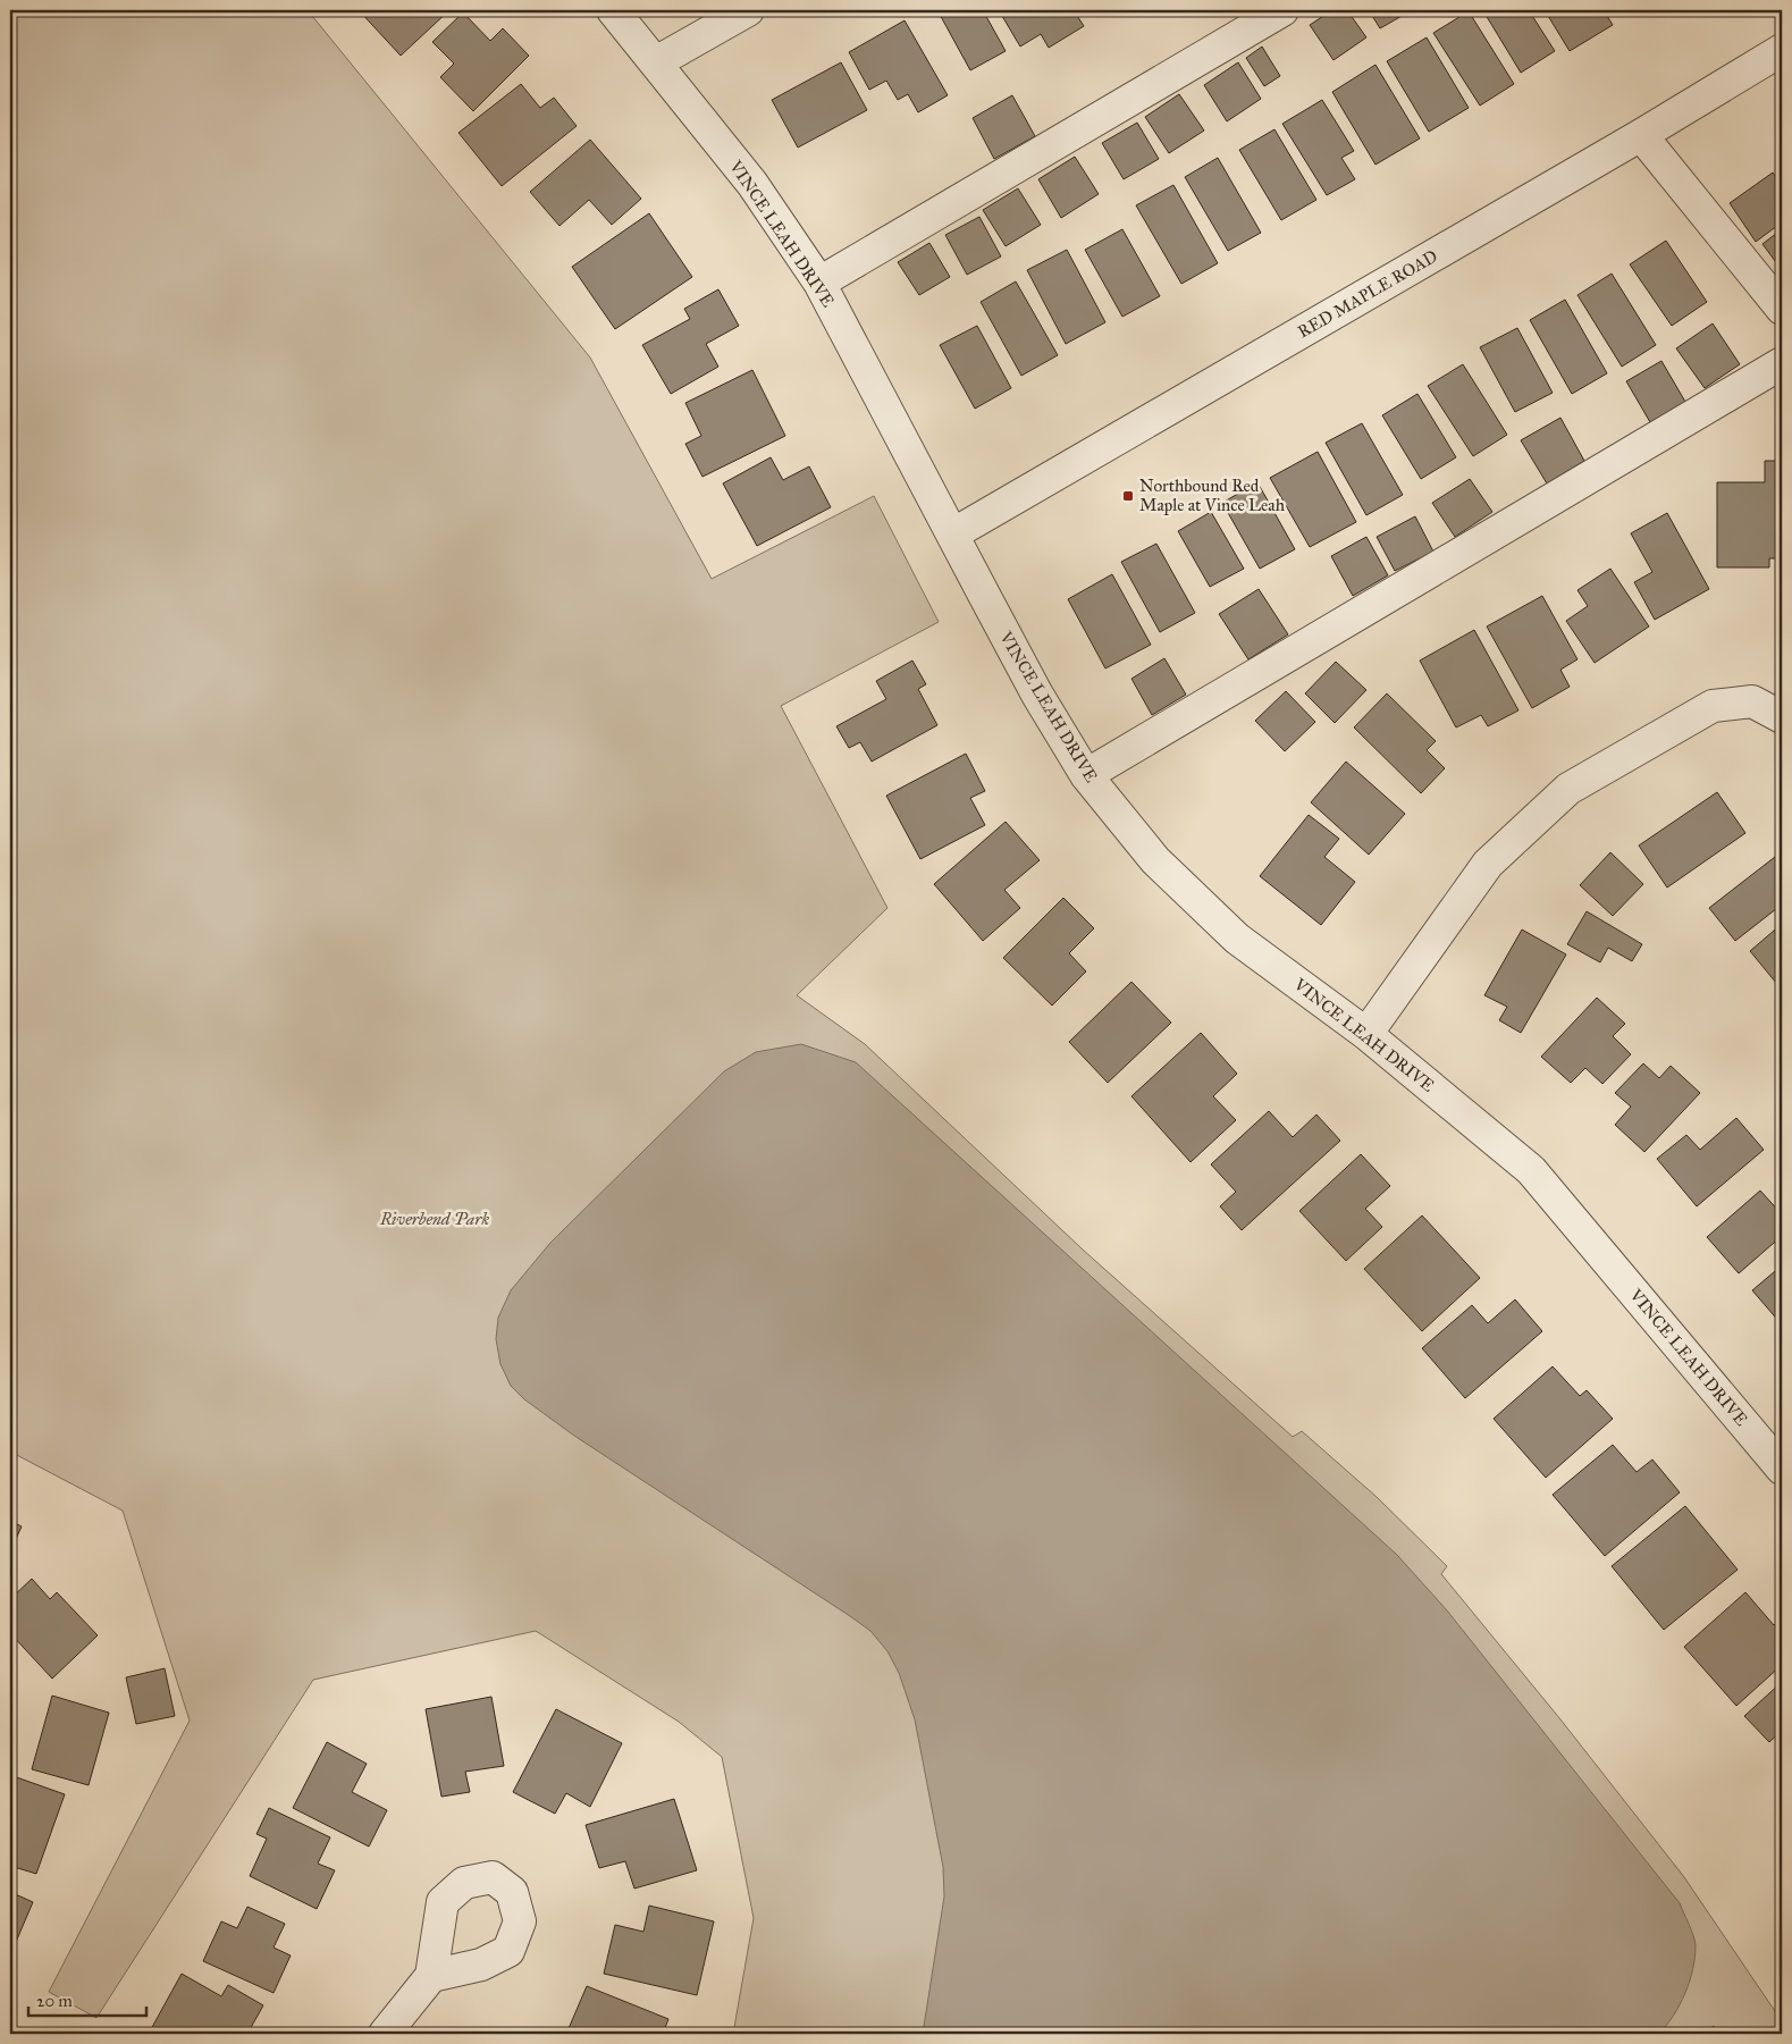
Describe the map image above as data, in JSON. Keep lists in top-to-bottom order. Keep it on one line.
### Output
{"streets":{"street":["VINCE LEAH DRIVE","RED MAPLE ROAD"]},"crossings":[["VINCE LEAH DRIVE","RED MAPLE ROAD"]],"parks":["Riverbend Park"],"places":{"transit":["Northbound Red Maple at Vince Leah"]},"scale_bar":"20 m"}
